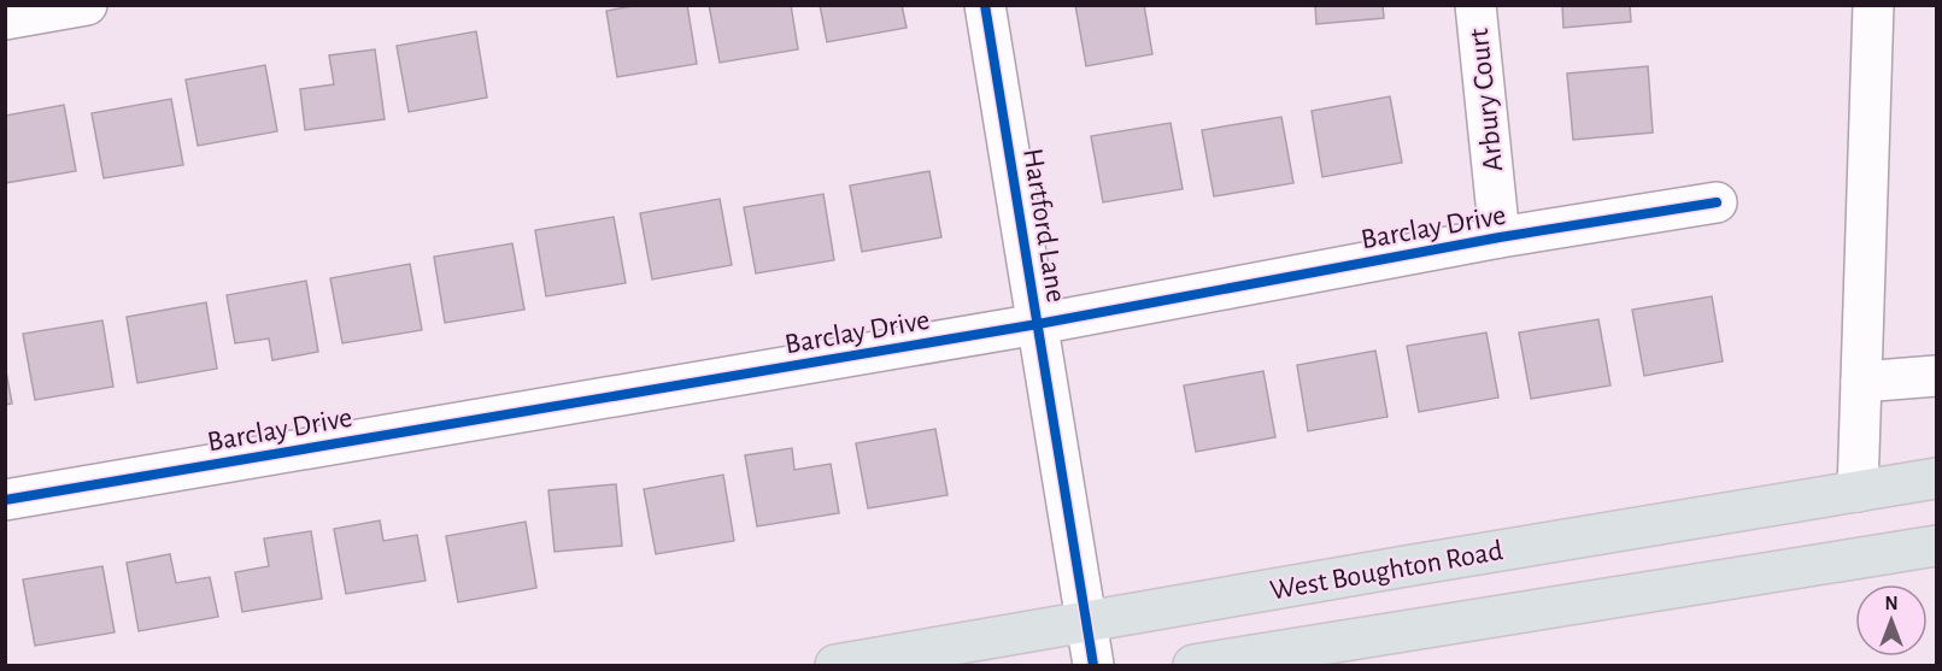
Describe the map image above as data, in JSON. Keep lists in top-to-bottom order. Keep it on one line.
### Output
{"streets":{"main road":["West Boughton Road"],"street":["Arbury Court","Hartford Lane","Barclay Drive"]},"crossings":[["Arbury Court","Barclay Drive"],["Hartford Lane","Barclay Drive"],["Hartford Lane","West Boughton Road"]],"north":"top"}
